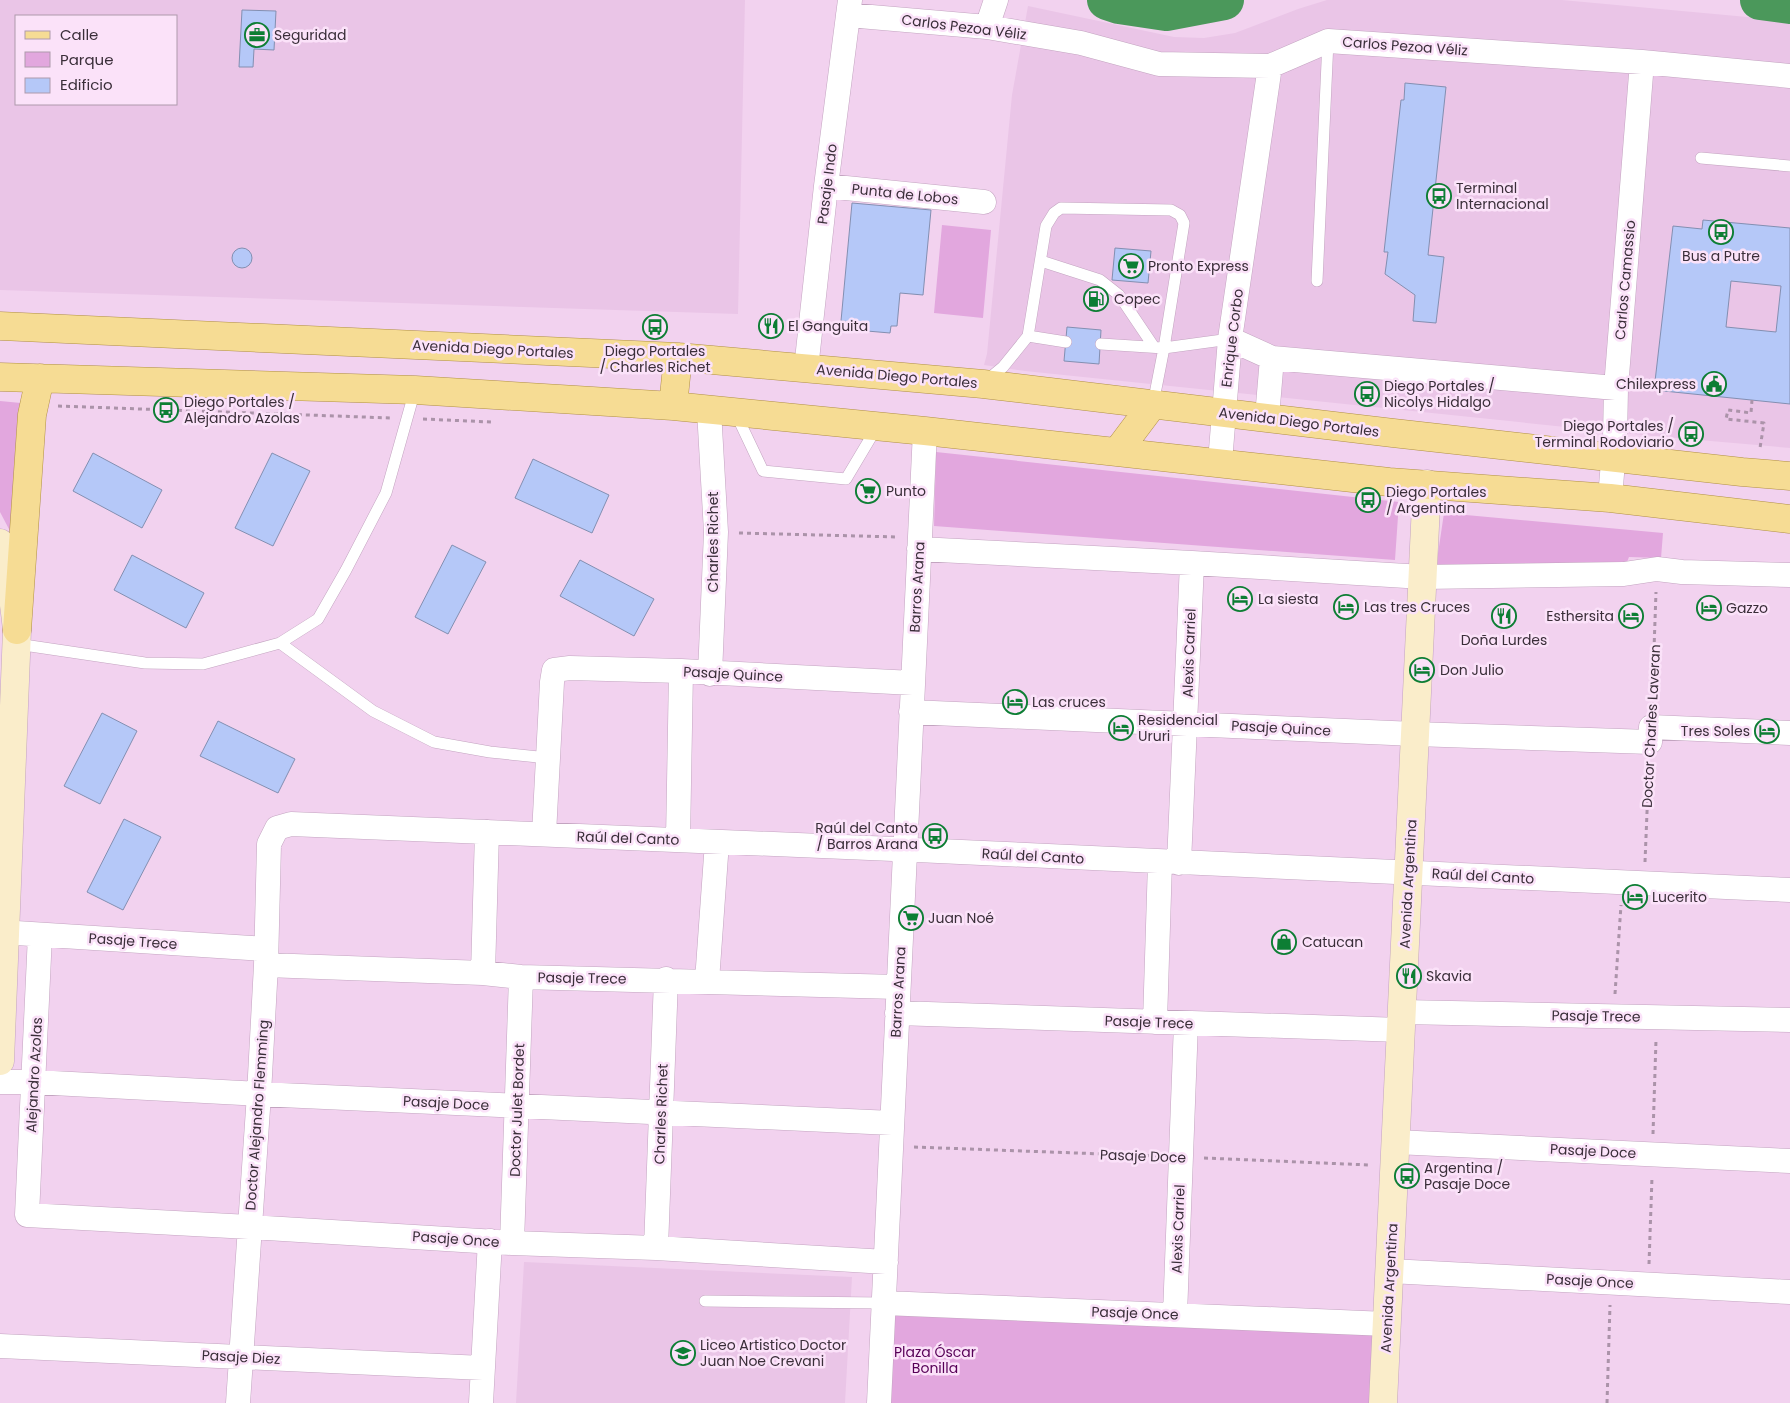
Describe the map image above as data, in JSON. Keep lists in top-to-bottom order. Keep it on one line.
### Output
{"streets":{"main road":["Avenida Diego Portales"],"street":["Carlos Pezoa Véliz","Pasaje Indo","Punta de Lobos","Carlos Camassio","Enrique Corbo","Charles Richet","Barros Arana","Alexis Carriel","Pasaje Quince","Raúl del Canto","Avenida Argentina","Pasaje Trece","Alejandro Azolas","Pasaje Doce","Doctor Julet Bordet","Doctor Alejandro Flemming","Pasaje Once","Pasaje Diez"],"path":["Doctor Charles Laveran"]},"crossings":[["Carlos Pezoa Véliz","Pasaje Indo"],["Carlos Pezoa Véliz","Carlos Camassio"],["Carlos Pezoa Véliz","Enrique Corbo"],["Pasaje Indo","Punta de Lobos"],["Pasaje Indo","Avenida Diego Portales"],["Carlos Camassio","Avenida Diego Portales"],["Enrique Corbo","Avenida Diego Portales"],["Charles Richet","Pasaje Quince"],["Charles Richet","Pasaje Trece"],["Charles Richet","Pasaje Doce"],["Charles Richet","Pasaje Once"],["Barros Arana","Pasaje Quince"],["Barros Arana","Raúl del Canto"],["Barros Arana","Pasaje Trece"],["Barros Arana","Pasaje Doce"],["Barros Arana","Pasaje Once"],["Alexis Carriel","Pasaje Quince"],["Alexis Carriel","Raúl del Canto"],["Alexis Carriel","Pasaje Trece"],["Alexis Carriel","Pasaje Doce"],["Alexis Carriel","Pasaje Once"],["Pasaje Quince","Doctor Charles Laveran"],["Pasaje Quince","Avenida Argentina"],["Doctor Charles Laveran","Raúl del Canto"],["Doctor Charles Laveran","Pasaje Trece"],["Raúl del Canto","Avenida Argentina"],["Raúl del Canto","Doctor Alejandro Flemming"],["Avenida Argentina","Pasaje Trece"],["Avenida Argentina","Pasaje Doce"],["Avenida Argentina","Pasaje Once"],["Pasaje Trece","Alejandro Azolas"],["Pasaje Trece","Doctor Julet Bordet"],["Pasaje Trece","Doctor Alejandro Flemming"],["Alejandro Azolas","Pasaje Doce"],["Alejandro Azolas","Pasaje Once"],["Pasaje Doce","Doctor Julet Bordet"],["Pasaje Doce","Doctor Alejandro Flemming"],["Doctor Julet Bordet","Pasaje Once"],["Doctor Julet Bordet","Pasaje Diez"],["Doctor Alejandro Flemming","Pasaje Once"],["Doctor Alejandro Flemming","Pasaje Diez"]],"parks":["Plaza Óscar Bonilla"],"places":{"office":["Seguridad"],"bus stop":["Terminal Internacional","Bus a Putre","Diego Portales / Charles Richet","Diego Portales / Nicolys Hidalgo","Diego Portales / Alejandro Azolas","Diego Portales / Terminal Rodoviario","Diego Portales / Argentina","Raúl del Canto / Barros Arana","Argentina / Pasaje Doce"],"supermarket":["Pronto Express","Punto","Juan Noé"],"fuel station":["Copec"],"restaurant":["El Ganguita","Doña Lurdes","Skavia"],"public building":["Chilexpress"],"hotel":["La siesta","Las tres Cruces","Gazzo","Esthersita","Don Julio","Las cruces","Residencial Ururi","Tres Soles","Lucerito"],"shop":["Catucan"],"school or university":["Liceo Artistico Doctor Juan Noe Crevani"]},"legend":["Calle","Parque","Edificio"]}
